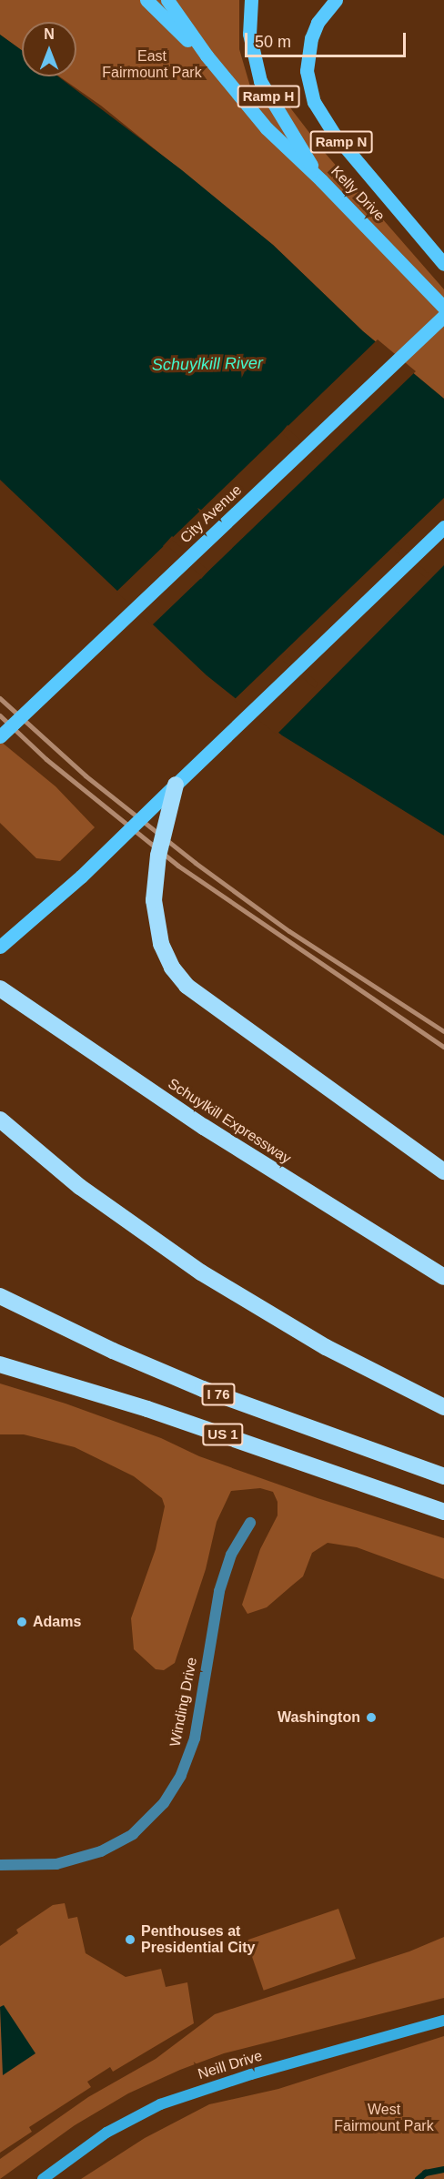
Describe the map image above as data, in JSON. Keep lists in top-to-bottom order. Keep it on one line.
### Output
{"streets":{"highway":["Schuylkill Expressway","I 76","US 1"],"main road":["Ramp H","Ramp N","Kelly Drive","City Avenue","Neill Drive"],"street":["Winding Drive"]},"crossings":[["Ramp H","Kelly Drive"]],"water":["Schuylkill River"],"parks":["East Fairmount Park","West Fairmount Park"],"places":["Adams","Washington","Penthouses at Presidential City"],"scale_bar":"50 m","north":"top"}
